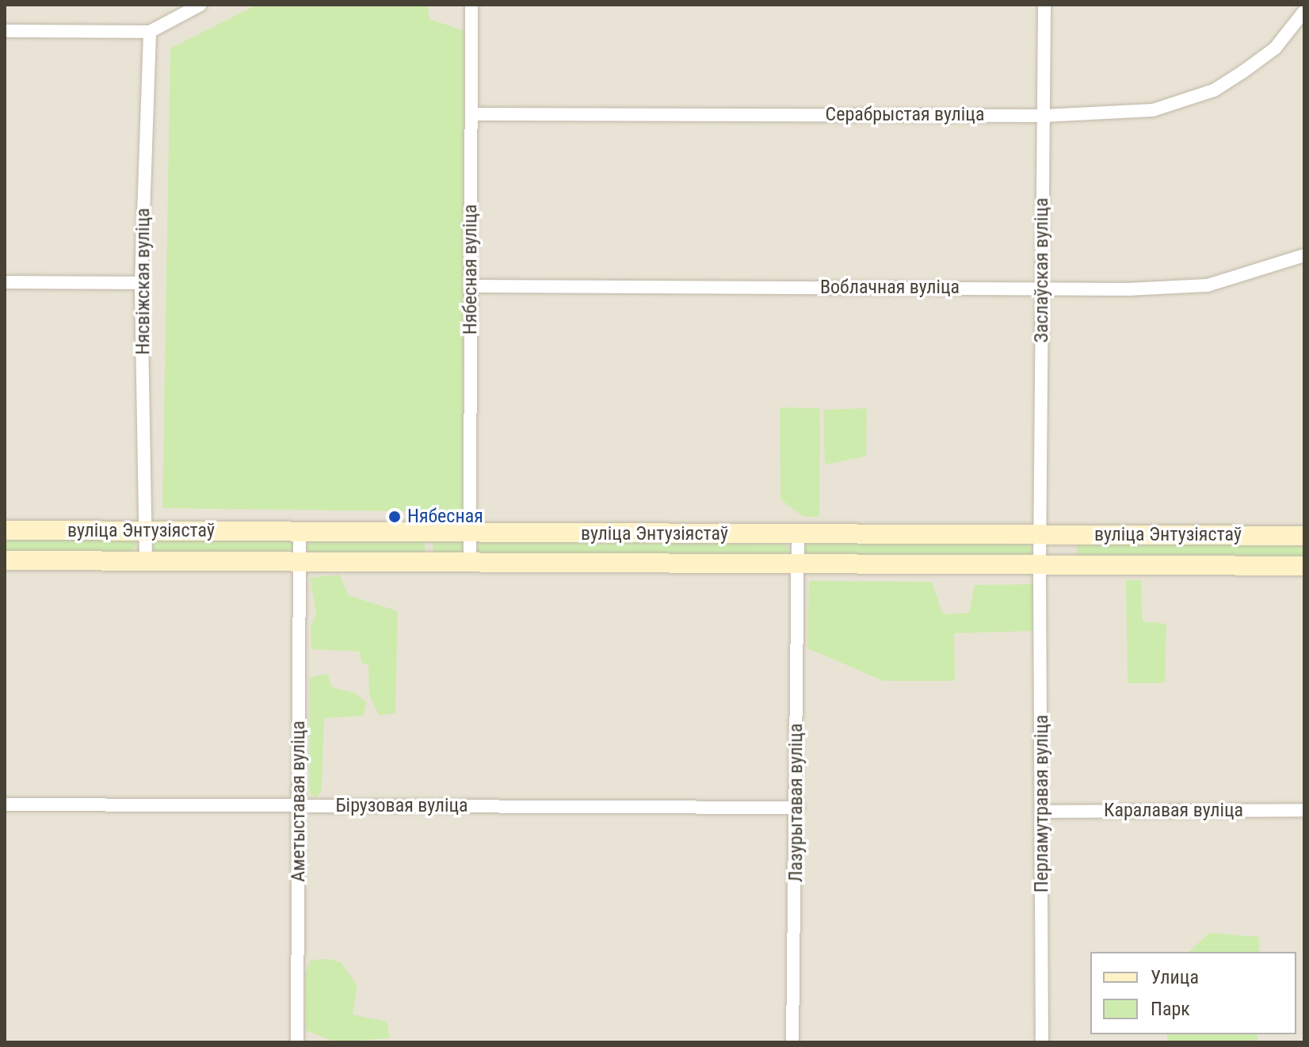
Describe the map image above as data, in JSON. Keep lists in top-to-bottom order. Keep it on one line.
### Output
{"streets":{"street":["Серабрыстая вуліца","Нябесная вуліца","Заслаўская вуліца","Нясвіжская вуліца","Воблачная вуліца","вуліца Энтузіястаў","Аметыставая вуліца","Лазурытавая вуліца","Перламутравая вуліца","Бірузовая вуліца","Каралавая вуліца"]},"crossings":[["Серабрыстая вуліца","Нябесная вуліца"],["Серабрыстая вуліца","Заслаўская вуліца"],["Нябесная вуліца","Воблачная вуліца"],["Нябесная вуліца","вуліца Энтузіястаў"],["Заслаўская вуліца","Воблачная вуліца"],["Заслаўская вуліца","вуліца Энтузіястаў"],["Заслаўская вуліца","Перламутравая вуліца"],["Нясвіжская вуліца","вуліца Энтузіястаў"],["вуліца Энтузіястаў","Аметыставая вуліца"],["вуліца Энтузіястаў","Лазурытавая вуліца"],["вуліца Энтузіястаў","Перламутравая вуліца"],["Аметыставая вуліца","Бірузовая вуліца"],["Лазурытавая вуліца","Бірузовая вуліца"],["Перламутравая вуліца","Каралавая вуліца"]],"places":["Нябесная"],"legend":["Улица","Парк"]}
